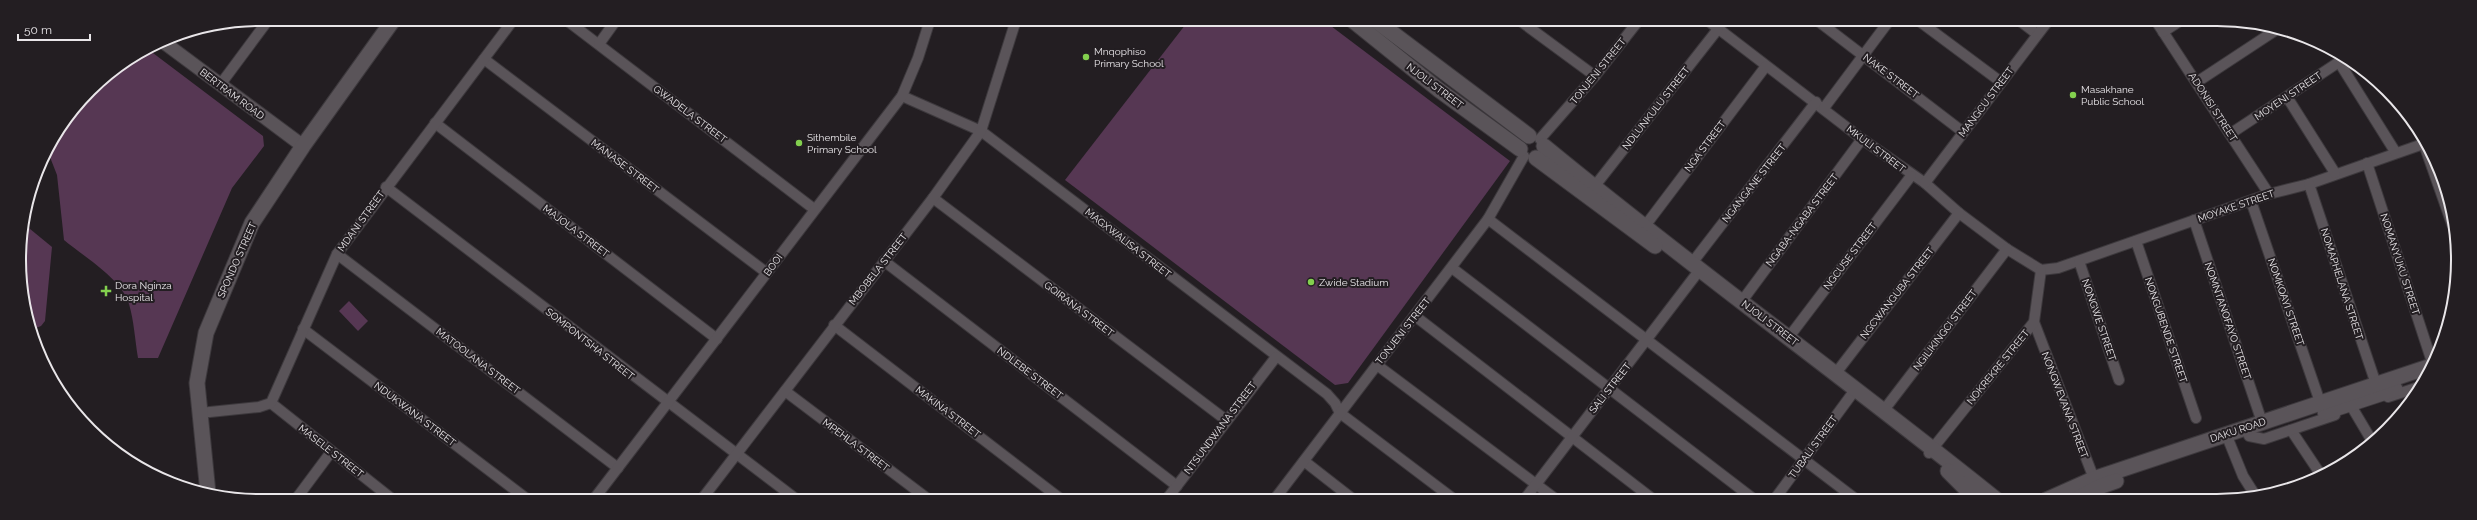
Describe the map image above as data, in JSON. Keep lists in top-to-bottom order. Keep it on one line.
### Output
{"streets":{"main road":["NJOLI STREET","SPONDO STREET","DAKU ROAD"],"street":["TONJENI STREET","NAKE STREET","BERTRAM ROAD","MOYENI STREET","MANGCU STREET","ADONISI STREET","NDLUNKULU STREET","GWADELA STREET","NGA STREET","MKULI STREET","MANASE STREET","NGANGANE STREET","MOYAKE STREET","NGABA-NGABA STREET","MDANI STREET","MAJOLA STREET","MAGXWALISA STREET","NGCUSE STREET","NOMANYUKU STREET","BOOI","MBOBELA STREET","NOMAPHELANA STREET","NGCWANGUBA STREET","NOMKQAYI STREET","GQIRANA STREET","NONGWE STREET","NOMNTANOFAYO STREET","NGILIKINGCI STREET","NONGUBENDE STREET","SOMPONTSHA STREET","MATOOLANA STREET","NOKREKRE STREET","NDLEBE STREET","SALI STREET","NONGWEVANA STREET","MAKINA STREET","NDUKWANA STREET","NTSUNDWANA STREET","MPEHLA STREET","TUBALI STREET","MASELE STREET"]},"crossings":[["TONJENI STREET","NJOLI STREET"],["TONJENI STREET","MAGXWALISA STREET"],["NAKE STREET","MANGCU STREET"],["NAKE STREET","NGANGANE STREET"],["NJOLI STREET","NDLUNKULU STREET"],["NJOLI STREET","NGA STREET"],["NJOLI STREET","NGANGANE STREET"],["NJOLI STREET","NGABA-NGABA STREET"],["NJOLI STREET","NGCUSE STREET"],["NJOLI STREET","NGCWANGUBA STREET"],["NJOLI STREET","NGILIKINGCI STREET"],["NJOLI STREET","NOKREKRE STREET"],["NJOLI STREET","SALI STREET"],["NJOLI STREET","TUBALI STREET"],["BERTRAM ROAD","SPONDO STREET"],["MOYENI STREET","ADONISI STREET"],["MANGCU STREET","MKULI STREET"],["ADONISI STREET","MOYAKE STREET"],["NDLUNKULU STREET","MKULI STREET"],["GWADELA STREET","BOOI"],["NGA STREET","MKULI STREET"],["MKULI STREET","NGANGANE STREET"],["MKULI STREET","MOYAKE STREET"],["MKULI STREET","NGABA-NGABA STREET"],["MKULI STREET","NGCUSE STREET"],["MKULI STREET","NGCWANGUBA STREET"],["MKULI STREET","NGILIKINGCI STREET"],["MKULI STREET","NOKREKRE STREET"],["MANASE STREET","MDANI STREET"],["MANASE STREET","BOOI"],["NGANGANE STREET","SALI STREET"],["MOYAKE STREET","NOMANYUKU STREET"],["MOYAKE STREET","NOMAPHELANA STREET"],["MOYAKE STREET","NOMKQAYI STREET"],["MOYAKE STREET","NONGWE STREET"],["MOYAKE STREET","NOMNTANOFAYO STREET"],["MOYAKE STREET","NONGUBENDE STREET"],["MOYAKE STREET","NOKREKRE STREET"],["MDANI STREET","MAJOLA STREET"],["MDANI STREET","SOMPONTSHA STREET"],["MDANI STREET","MATOOLANA STREET"],["MDANI STREET","NDUKWANA STREET"],["MDANI STREET","MASELE STREET"],["MAJOLA STREET","BOOI"],["MAGXWALISA STREET","BOOI"],["MAGXWALISA STREET","MBOBELA STREET"],["MAGXWALISA STREET","NTSUNDWANA STREET"],["BOOI","SOMPONTSHA STREET"],["BOOI","MATOOLANA STREET"],["MBOBELA STREET","GQIRANA STREET"],["MBOBELA STREET","SOMPONTSHA STREET"],["MBOBELA STREET","NDLEBE STREET"],["MBOBELA STREET","MAKINA STREET"],["MBOBELA STREET","MPEHLA STREET"],["NOMAPHELANA STREET","DAKU ROAD"],["NOMKQAYI STREET","DAKU ROAD"],["GQIRANA STREET","NTSUNDWANA STREET"],["NOMNTANOFAYO STREET","DAKU ROAD"],["NOKREKRE STREET","NONGWEVANA STREET"],["NDLEBE STREET","NTSUNDWANA STREET"],["NONGWEVANA STREET","DAKU ROAD"]],"places":{"other":["Mnqophiso Primary School","Masakhane Public School","Sithembile Primary School","Zwide Stadium"],"health":["Dora Nginza Hospital"]},"scale_bar":"50 m"}
